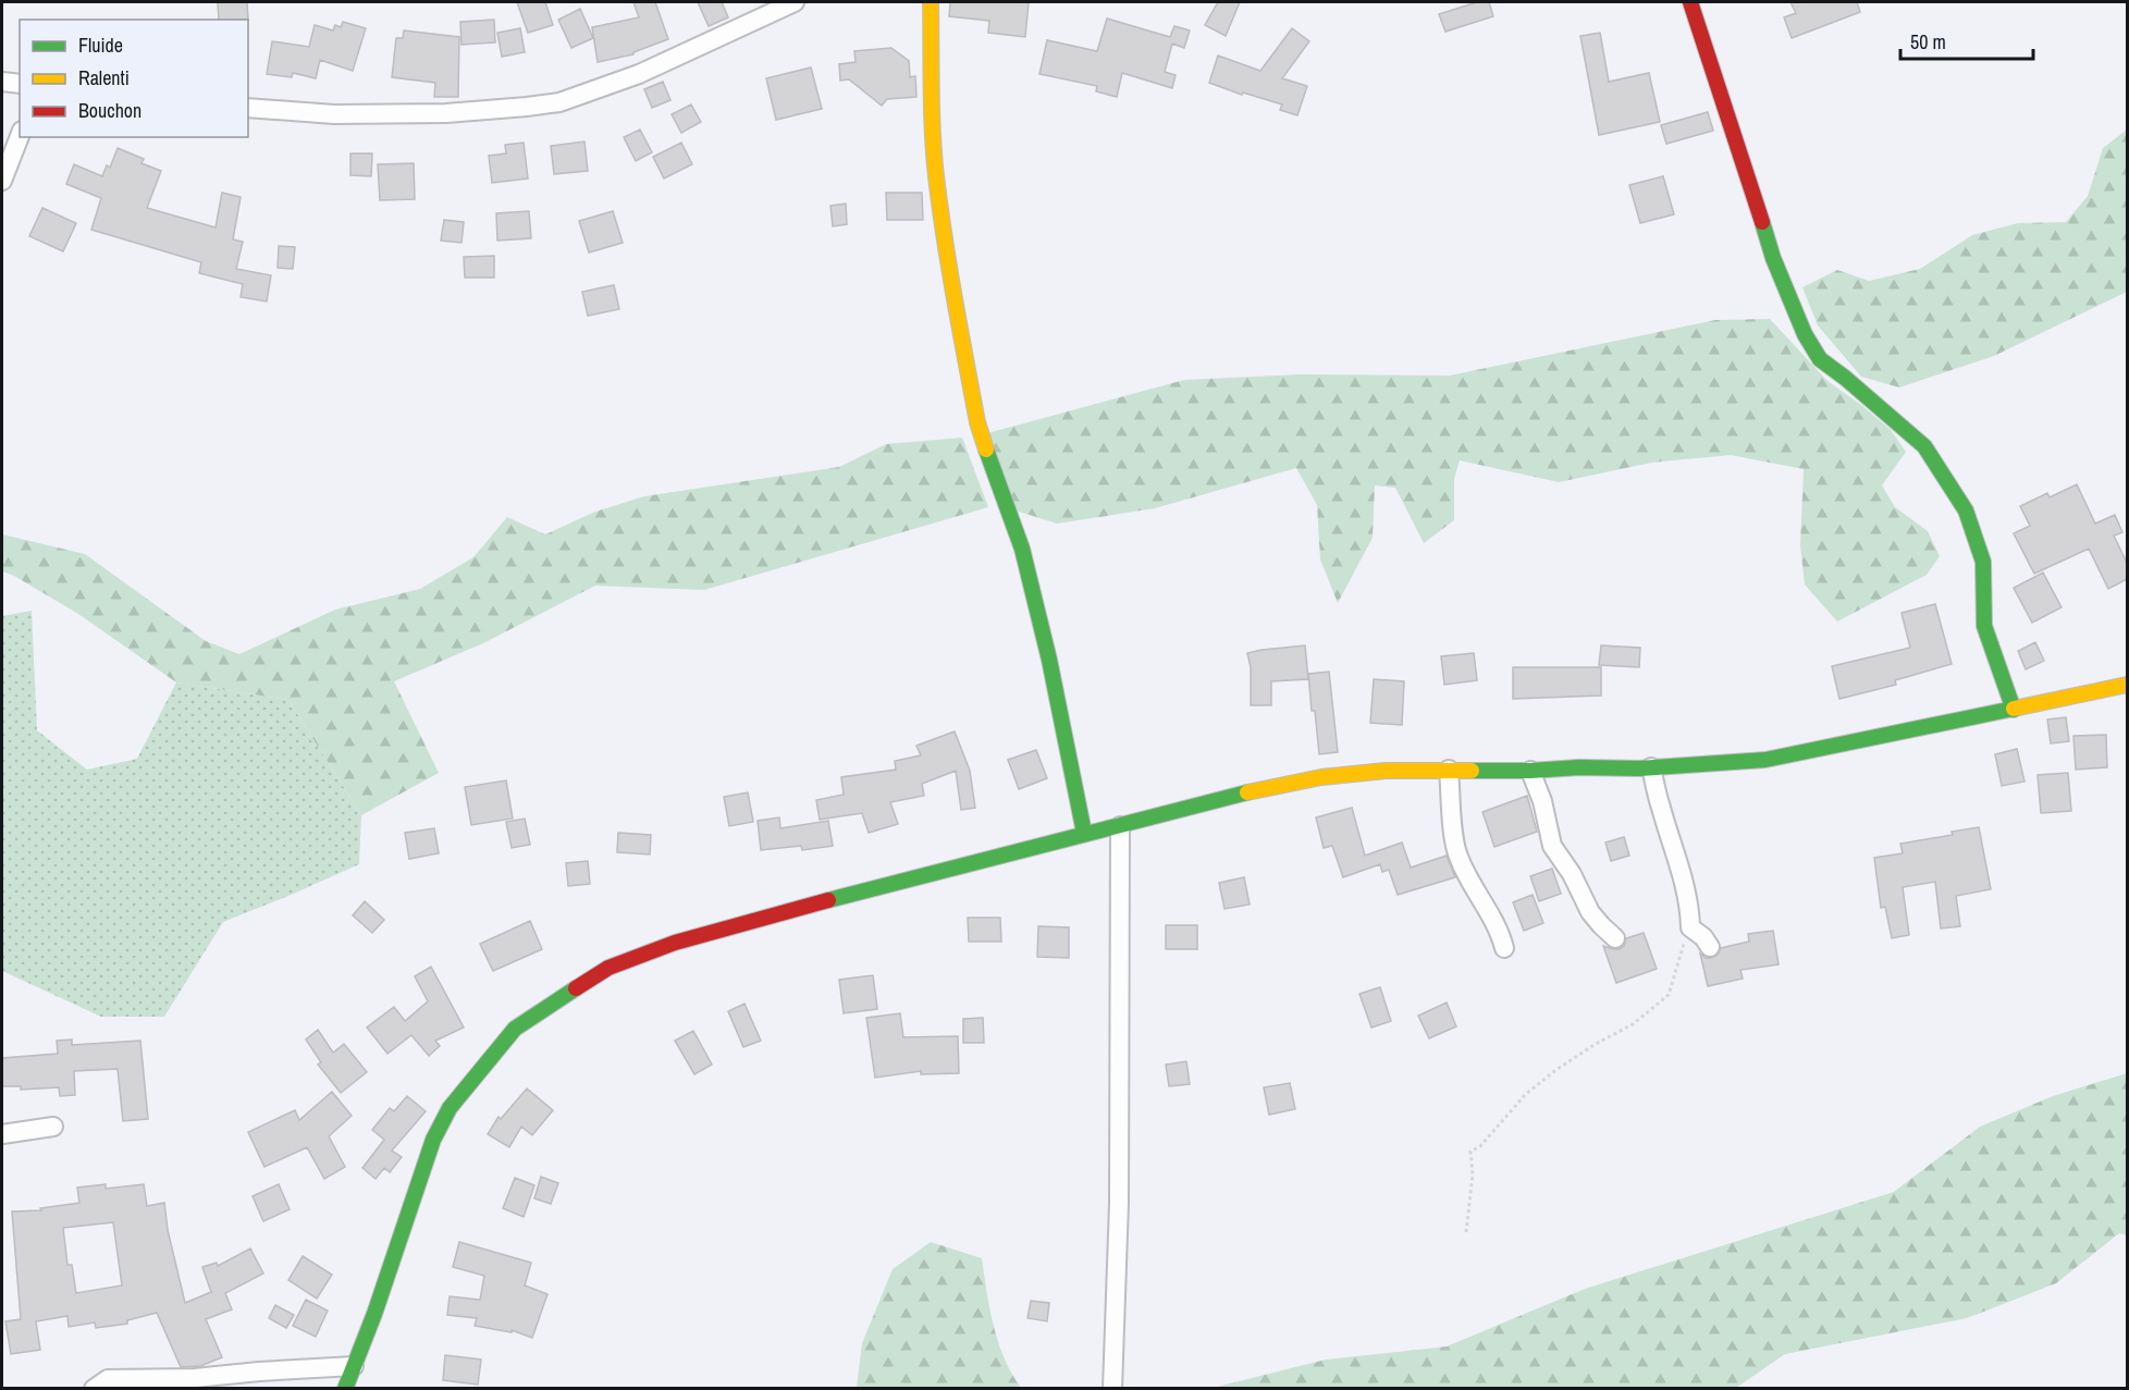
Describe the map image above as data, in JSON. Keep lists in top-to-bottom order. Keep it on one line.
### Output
{"legend":["Fluide","Ralenti","Bouchon"],"scale_bar":"50 m"}
